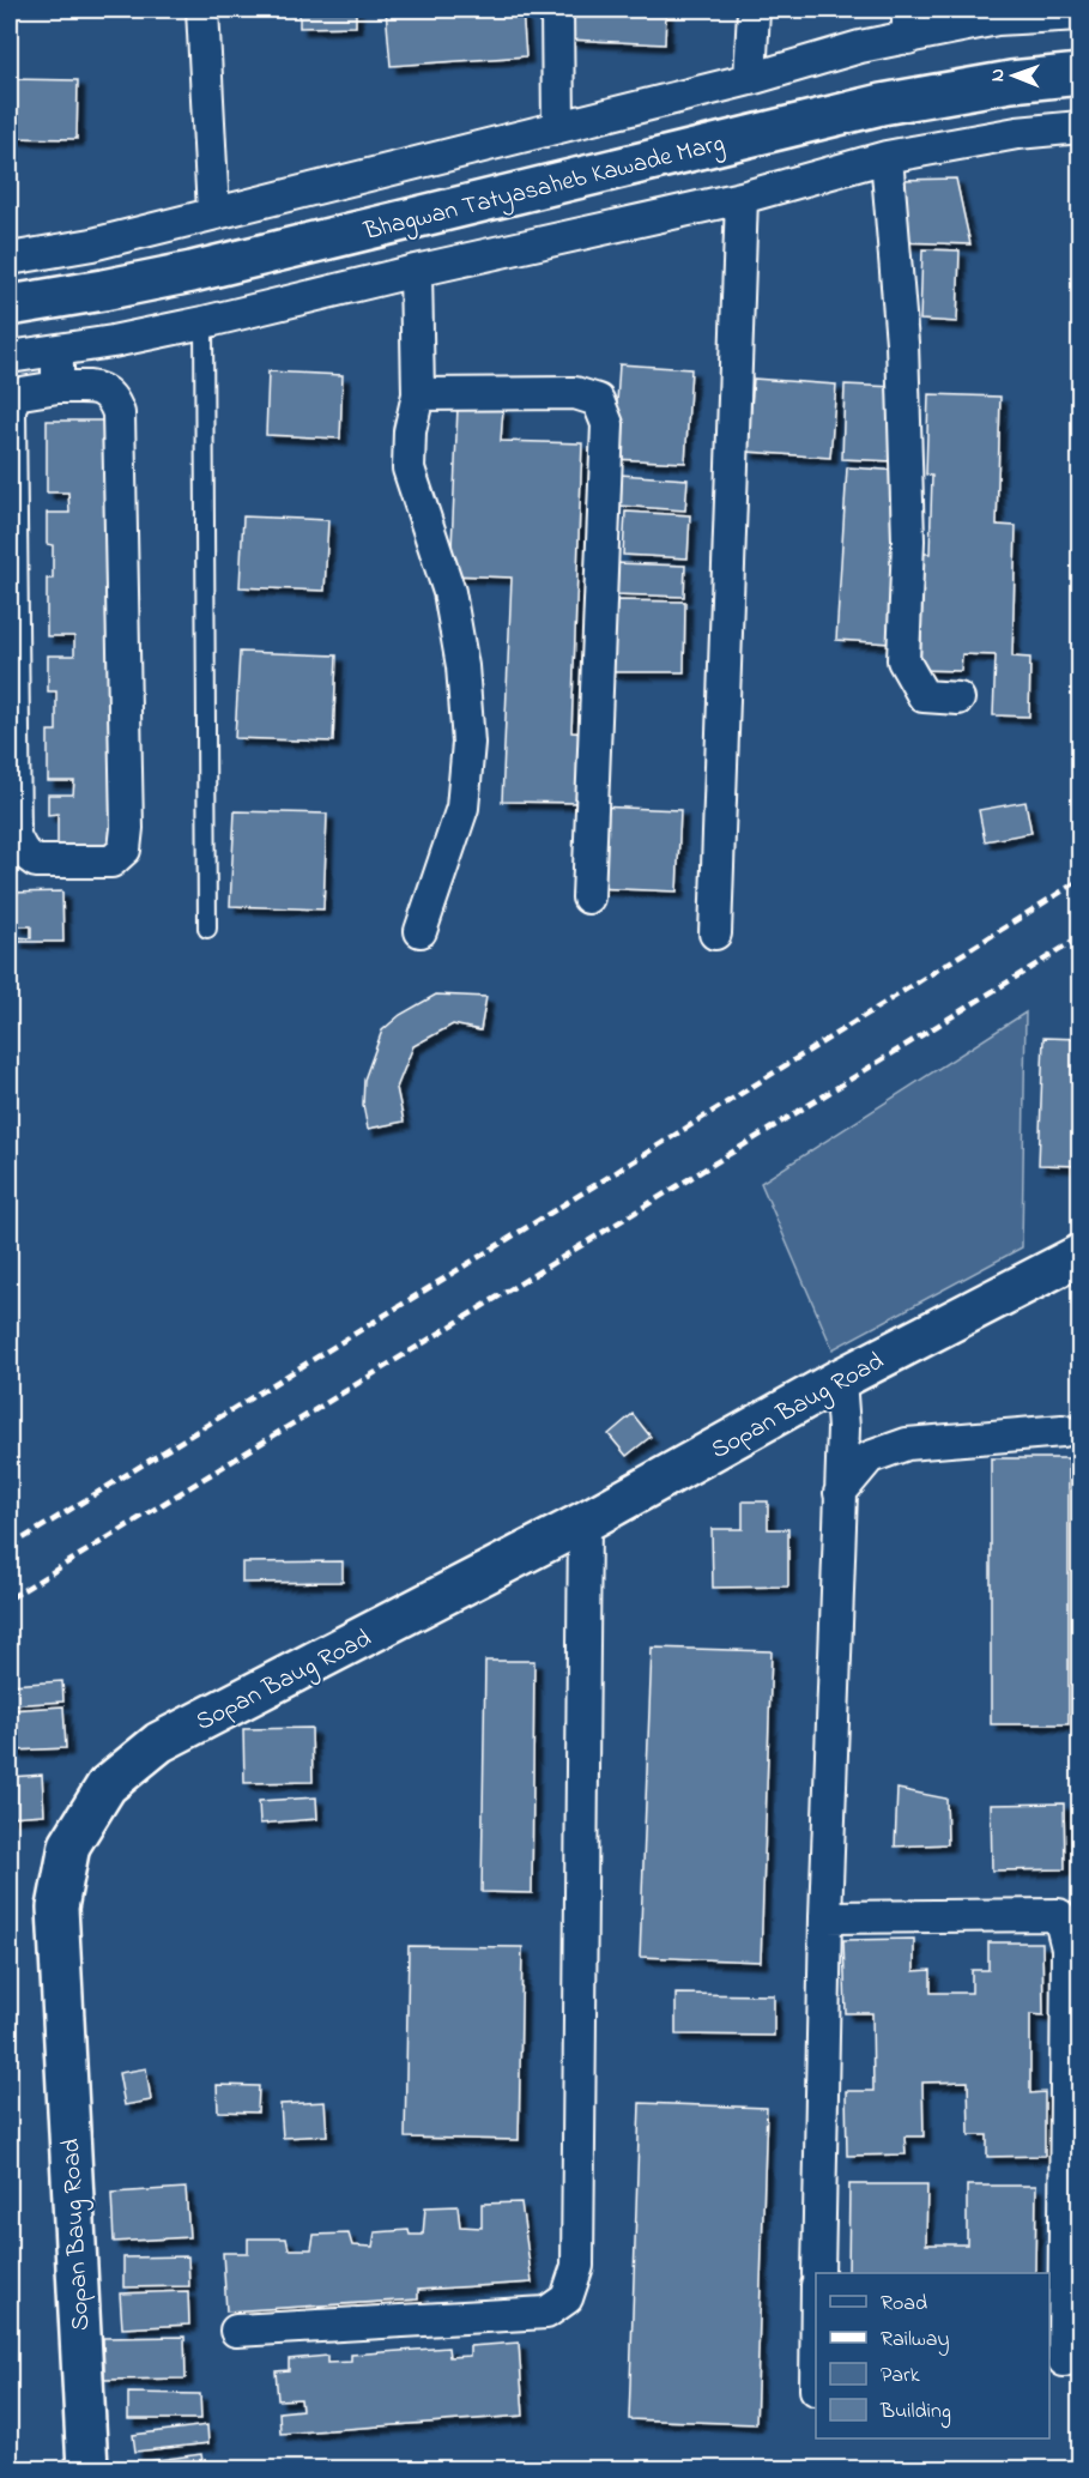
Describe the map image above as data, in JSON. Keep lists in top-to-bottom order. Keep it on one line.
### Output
{"streets":{"street":["Bhagwan Tatyasaheb Kawade Marg","Sopan Baug Road"]},"legend":["Road","Railway","Park","Building"],"north":"left"}
